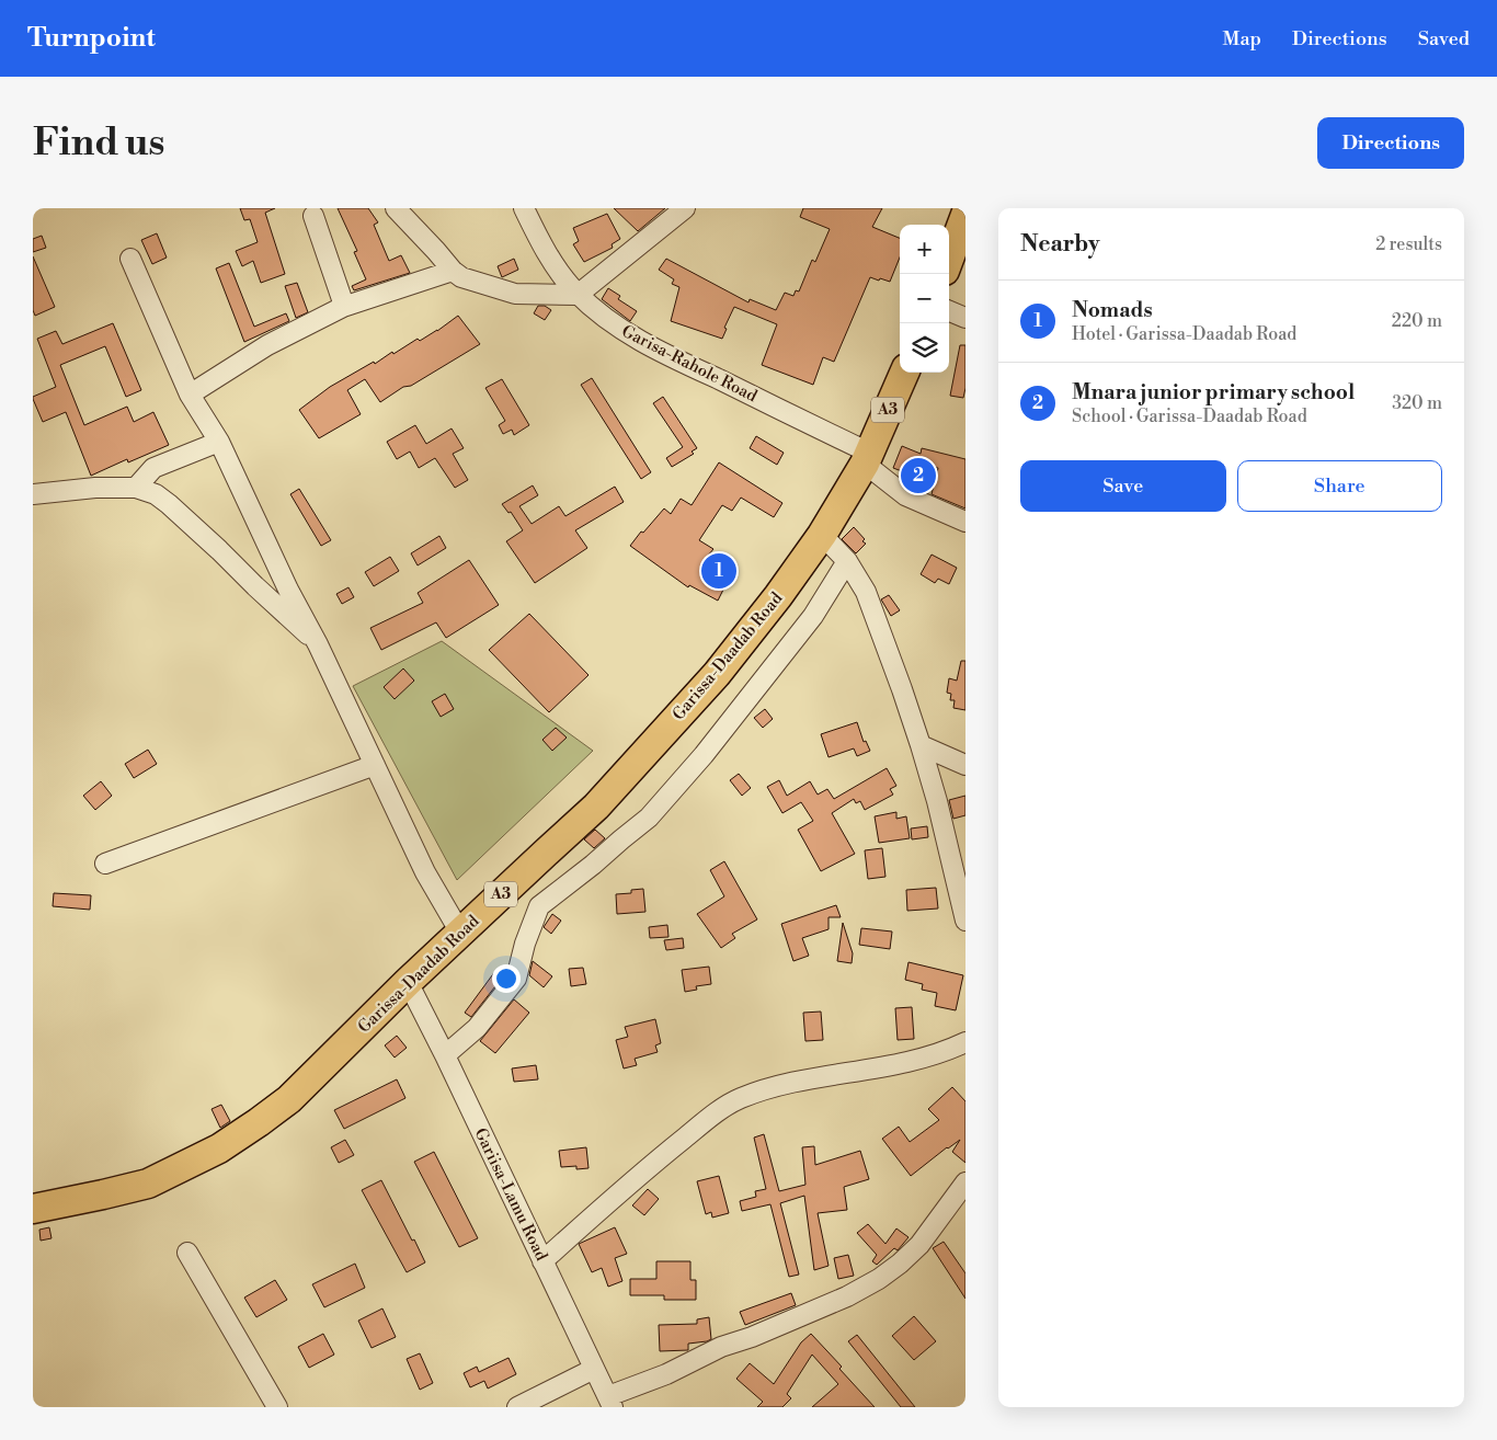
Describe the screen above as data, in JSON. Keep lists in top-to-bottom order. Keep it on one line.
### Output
{"streets":{"highway":["A3","Garissa-Daadab Road"],"street":["Garisa-Rahole Road","Gariisa-Lamu Road"]},"crossings":[["Garisa-Rahole Road","A3"],["Garisa-Rahole Road","Garissa-Daadab Road"],["A3","Garissa-Daadab Road"],["Garissa-Daadab Road","Gariisa-Lamu Road"]],"page":{"header":"Turnpoint","nav":["Map","Directions","Saved"],"buttons":["Directions",["Save","Share"]],"title":"Find us","heading":["Nearby","2 results"],"map_buttons":["+","−"],"list":[{"mark":"1","name":"Nomads","note":"Hotel · Garissa-Daadab Road","value":"220 m"},{"mark":"2","name":"Mnara junior primary school","note":"School · Garissa-Daadab Road","value":"320 m"}],"pins":["2","1"]}}
